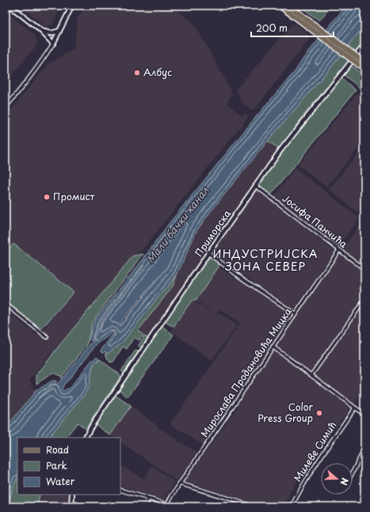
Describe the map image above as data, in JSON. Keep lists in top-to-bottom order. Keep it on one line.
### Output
{"streets":{"street":["Јосифа Панчића","Приморска","Мирослава Продановића Мицка","Милеве Симић"]},"crossings":[["Јосифа Панчића","Приморска"],["Јосифа Панчића","Мирослава Продановића Мицка"]],"districts":["ИНДУСТРИЈСКА ЗОНА СЕВЕР"],"water":["Мали бачки канал"],"places":["Албус","Промист","Color Press Group"],"legend":["Road","Park","Water"],"scale_bar":"200 m","north":"right"}
